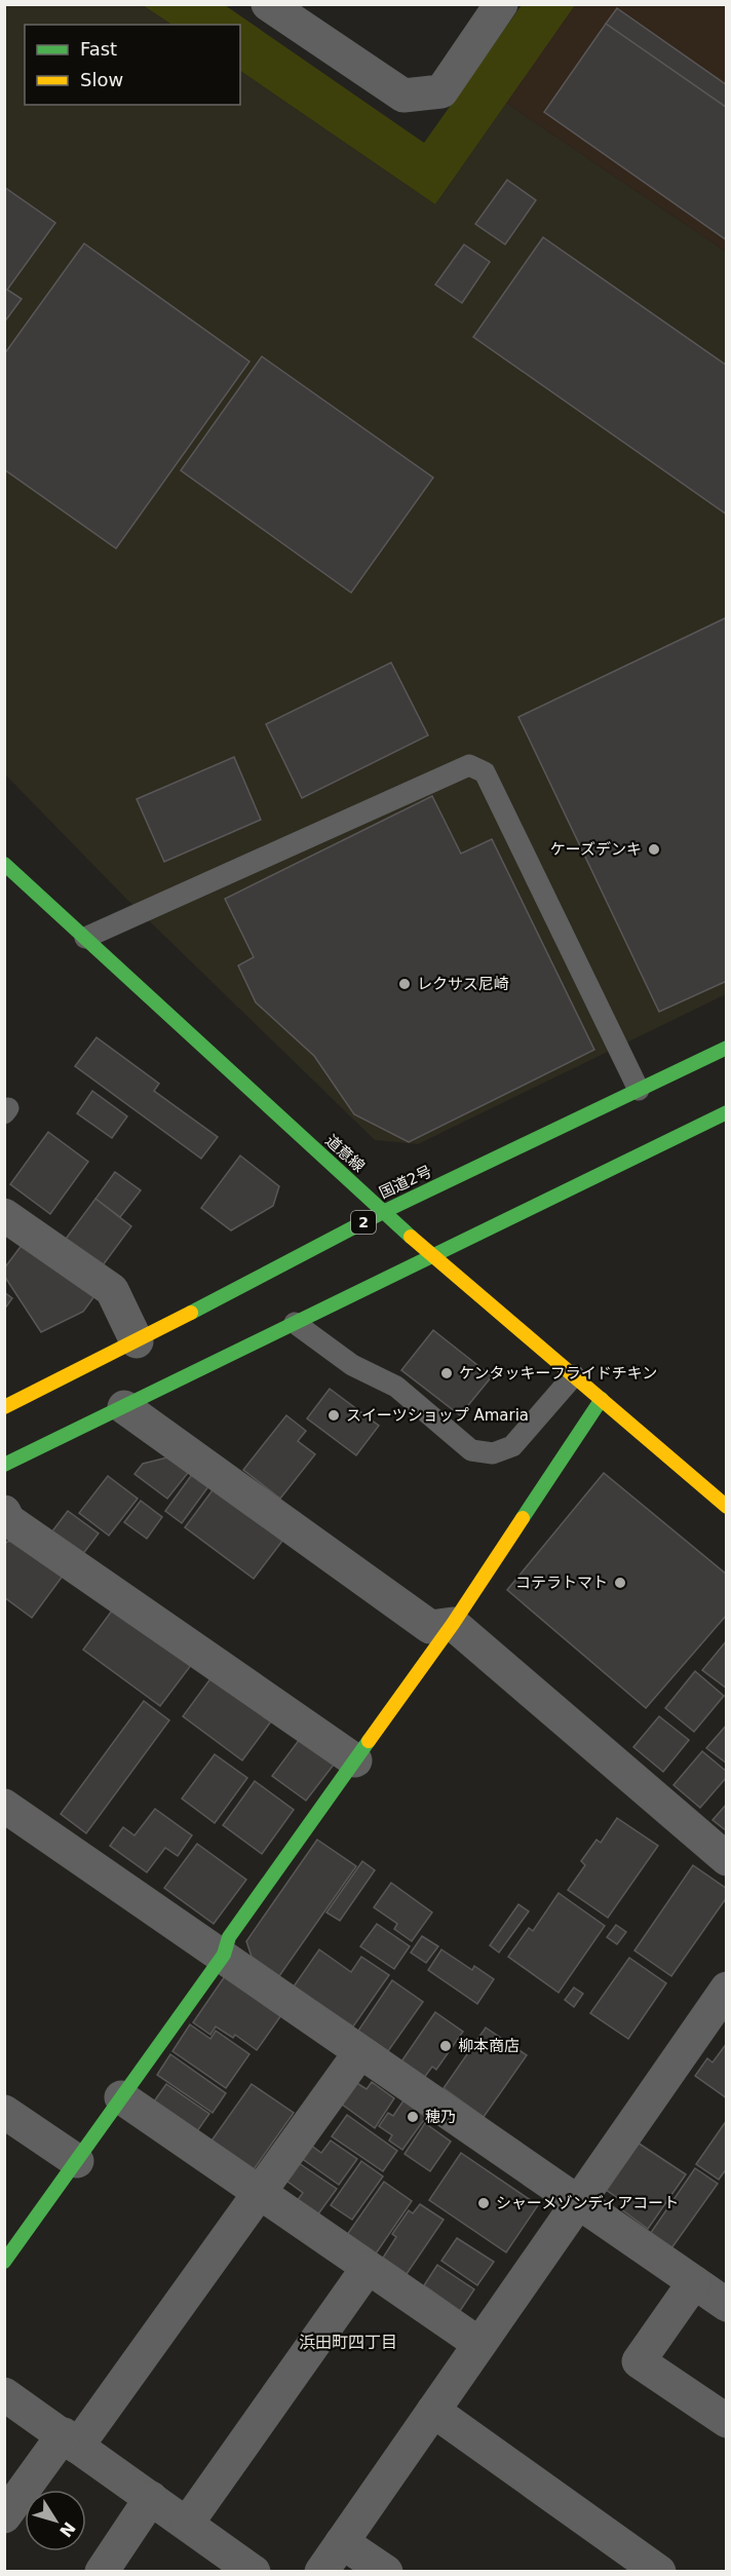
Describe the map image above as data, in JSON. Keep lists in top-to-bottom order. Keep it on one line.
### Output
{"streets":{"main road":["道意線","国道2号","2"]},"crossings":[["道意線","国道2号"]],"districts":["浜田町四丁目"],"places":["ケーズデンキ","レクサス尼崎","ケンタッキーフライドチキン","スイーツショップ Amaria","コテラトマト","柳本商店","穂乃","シャーメゾンディアコート"],"legend":["Fast","Slow"],"north":"bottom right"}
